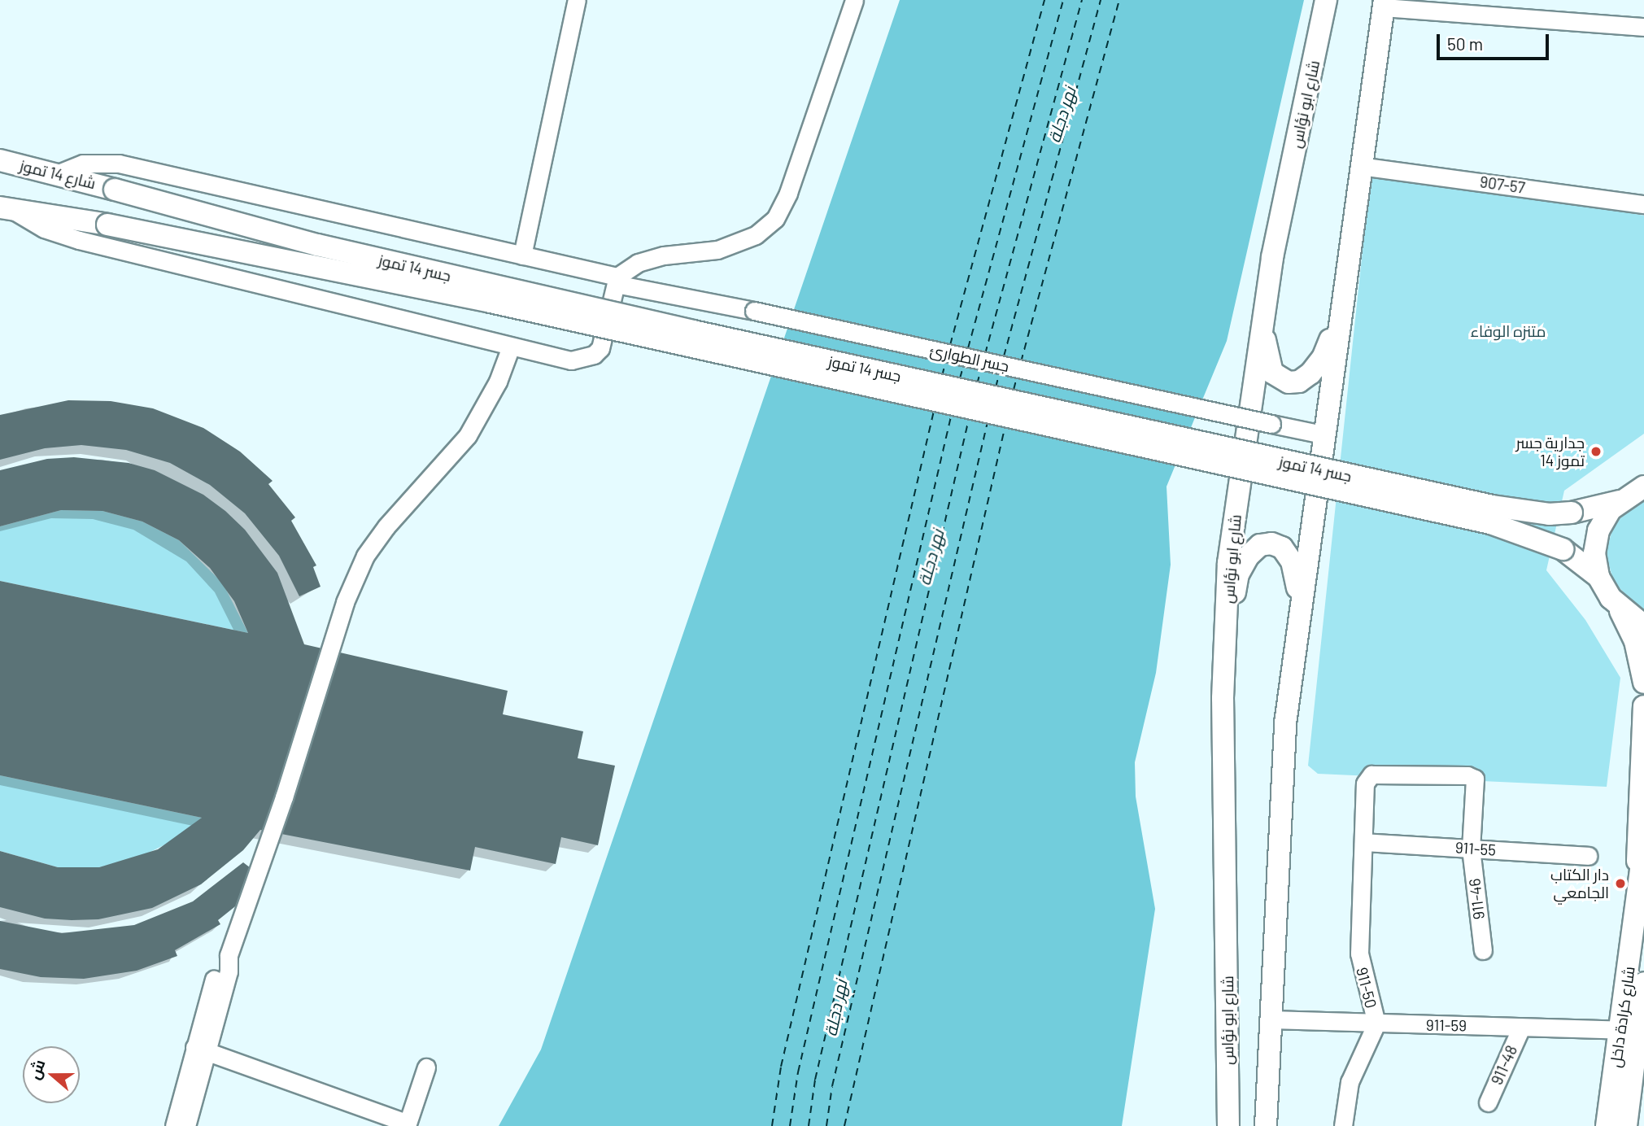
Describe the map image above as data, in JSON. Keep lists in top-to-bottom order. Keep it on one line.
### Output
{"streets":{"main road":["شارع ابو نؤاس","شارع 14 تموز","جسر 14 تموز","شارع كرادة داخل"],"street":["907-57","جسر الطوارئ","911-55","911-46","911-50","911-59","911-48"]},"crossings":[["شارع 14 تموز","جسر 14 تموز"],["شارع 14 تموز","جسر الطوارئ"],["911-55","911-46"],["911-55","911-50"],["911-46","911-50"],["911-50","911-59"],["شارع كرادة داخل","911-59"],["911-59","911-48"]],"water":["نهر دجلة"],"parks":["متنزه الوفاء"],"places":["جدارية جسر 14 تموز","دار الكتاب الجامعي"],"scale_bar":"50 m","north":"left"}
